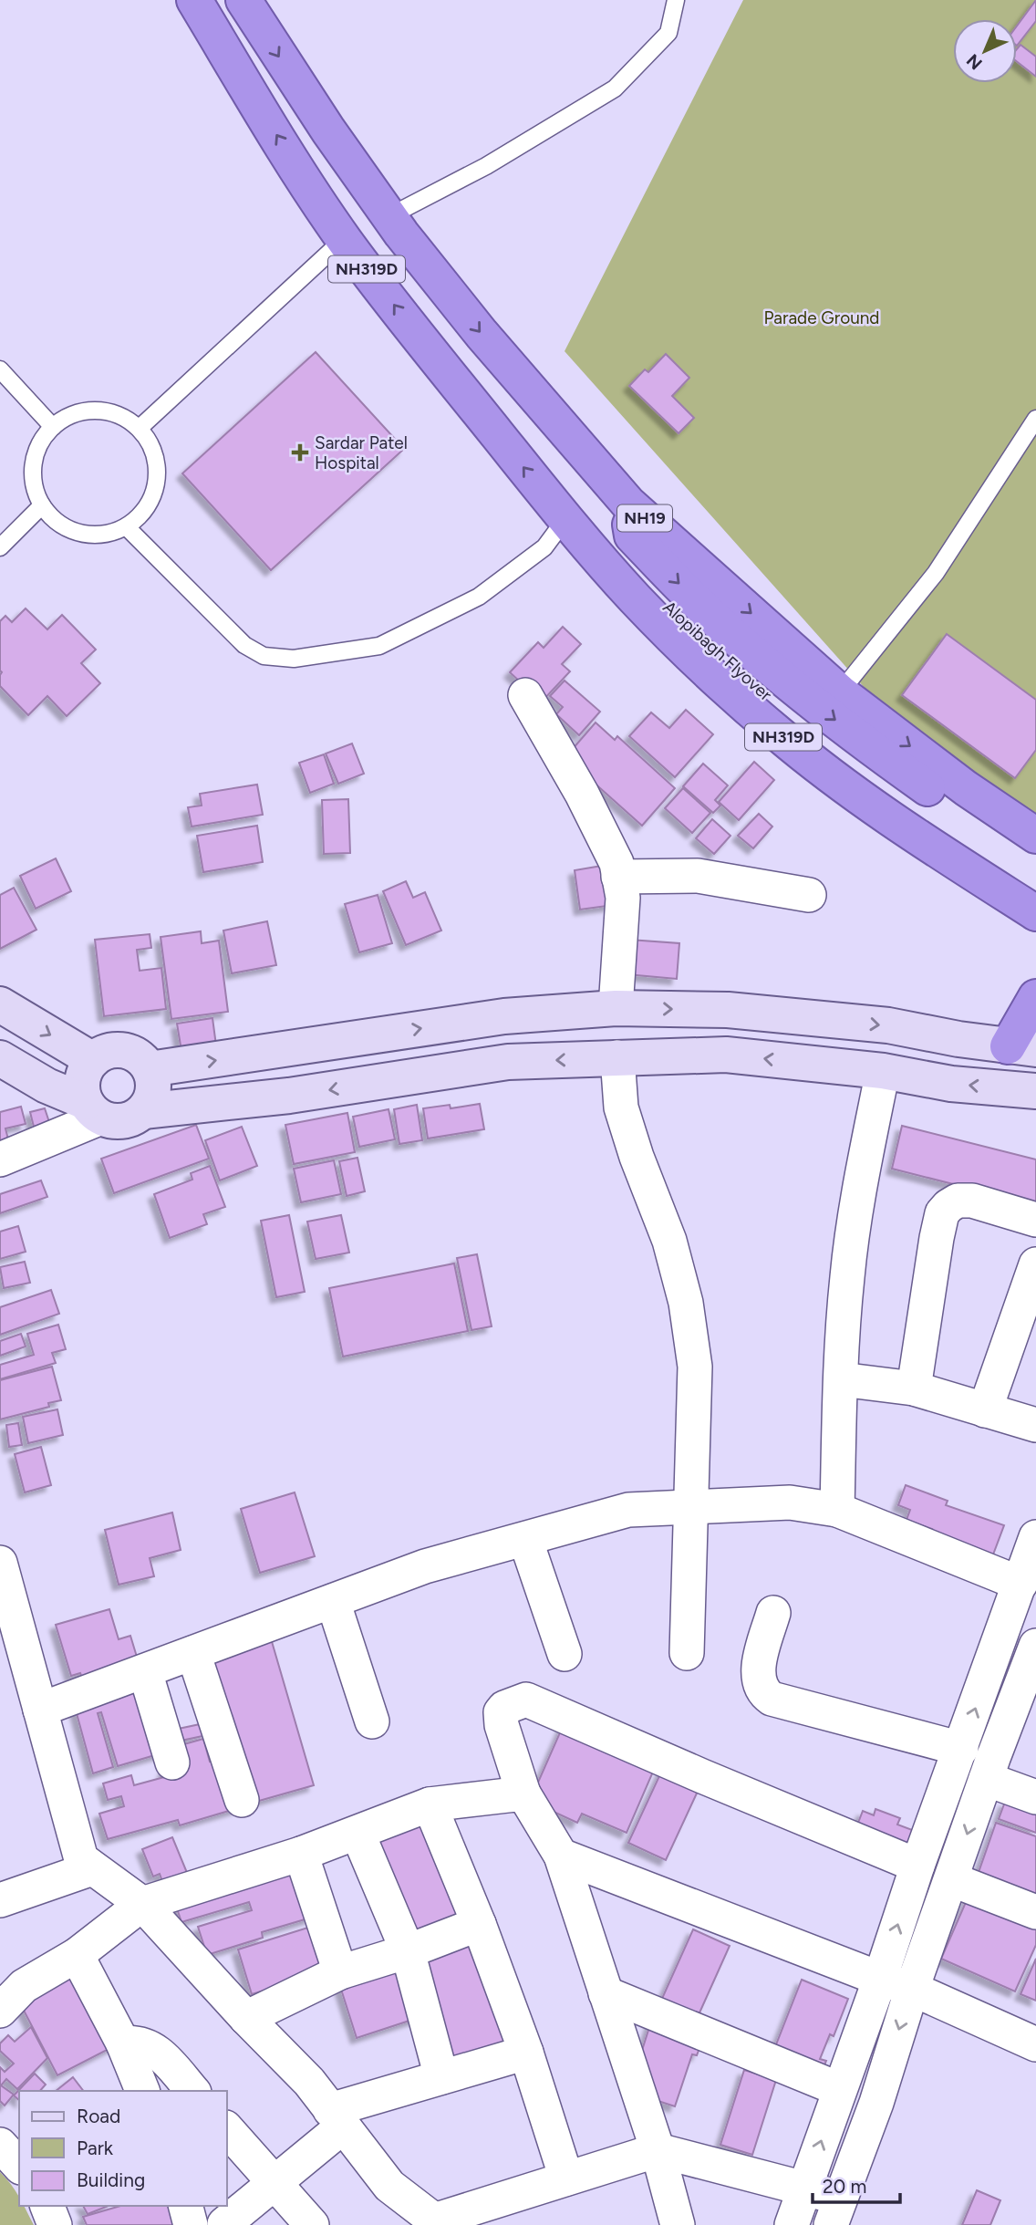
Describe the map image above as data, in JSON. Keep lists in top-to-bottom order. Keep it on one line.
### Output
{"streets":{"highway":["NH319D","NH19","Alopibagh Flyover"]},"crossings":[["NH319D","NH19"],["NH319D","Alopibagh Flyover"],["NH19","Alopibagh Flyover"]],"parks":["Parade Ground"],"places":{"health":["Sardar Patel Hospital"]},"legend":["Road","Park","Building"],"scale_bar":"20 m","north":"bottom left"}
